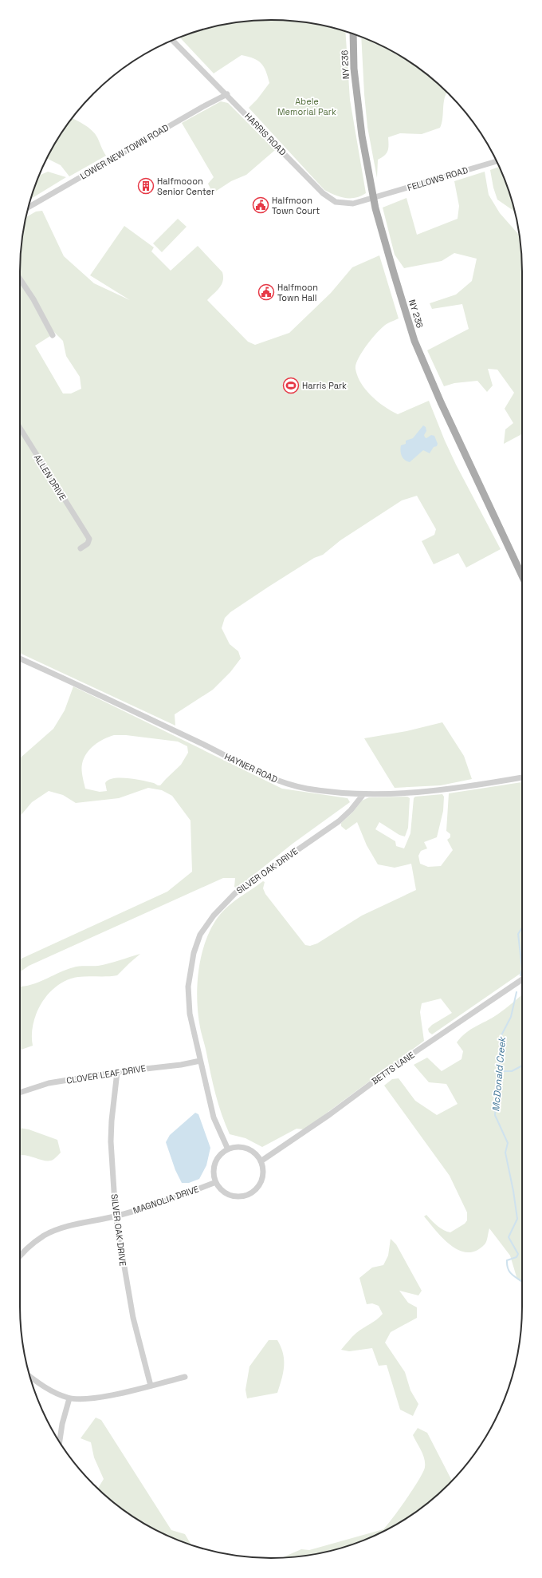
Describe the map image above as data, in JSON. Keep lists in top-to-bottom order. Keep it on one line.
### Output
{"streets":{"main road":["NY 236"],"street":["HARRIS ROAD","LOWER NEW TOWN ROAD","FELLOWS ROAD","ALLEN DRIVE","HAYNER ROAD","SILVER OAK DRIVE","BETTS LANE","CLOVER LEAF DRIVE","MAGNOLIA DRIVE"]},"crossings":[["NY 236","HARRIS ROAD"],["NY 236","FELLOWS ROAD"],["HARRIS ROAD","LOWER NEW TOWN ROAD"],["HARRIS ROAD","FELLOWS ROAD"],["HAYNER ROAD","SILVER OAK DRIVE"],["SILVER OAK DRIVE","BETTS LANE"],["SILVER OAK DRIVE","CLOVER LEAF DRIVE"],["SILVER OAK DRIVE","MAGNOLIA DRIVE"],["BETTS LANE","MAGNOLIA DRIVE"]],"water":["McDonald Creek"],"parks":["Abele Memorial Park"],"places":{"building":["Halfmooon Senior Center"],"public building":["Halfmoon Town Court","Halfmoon Town Hall"],"sports":["Harris Park"]}}
